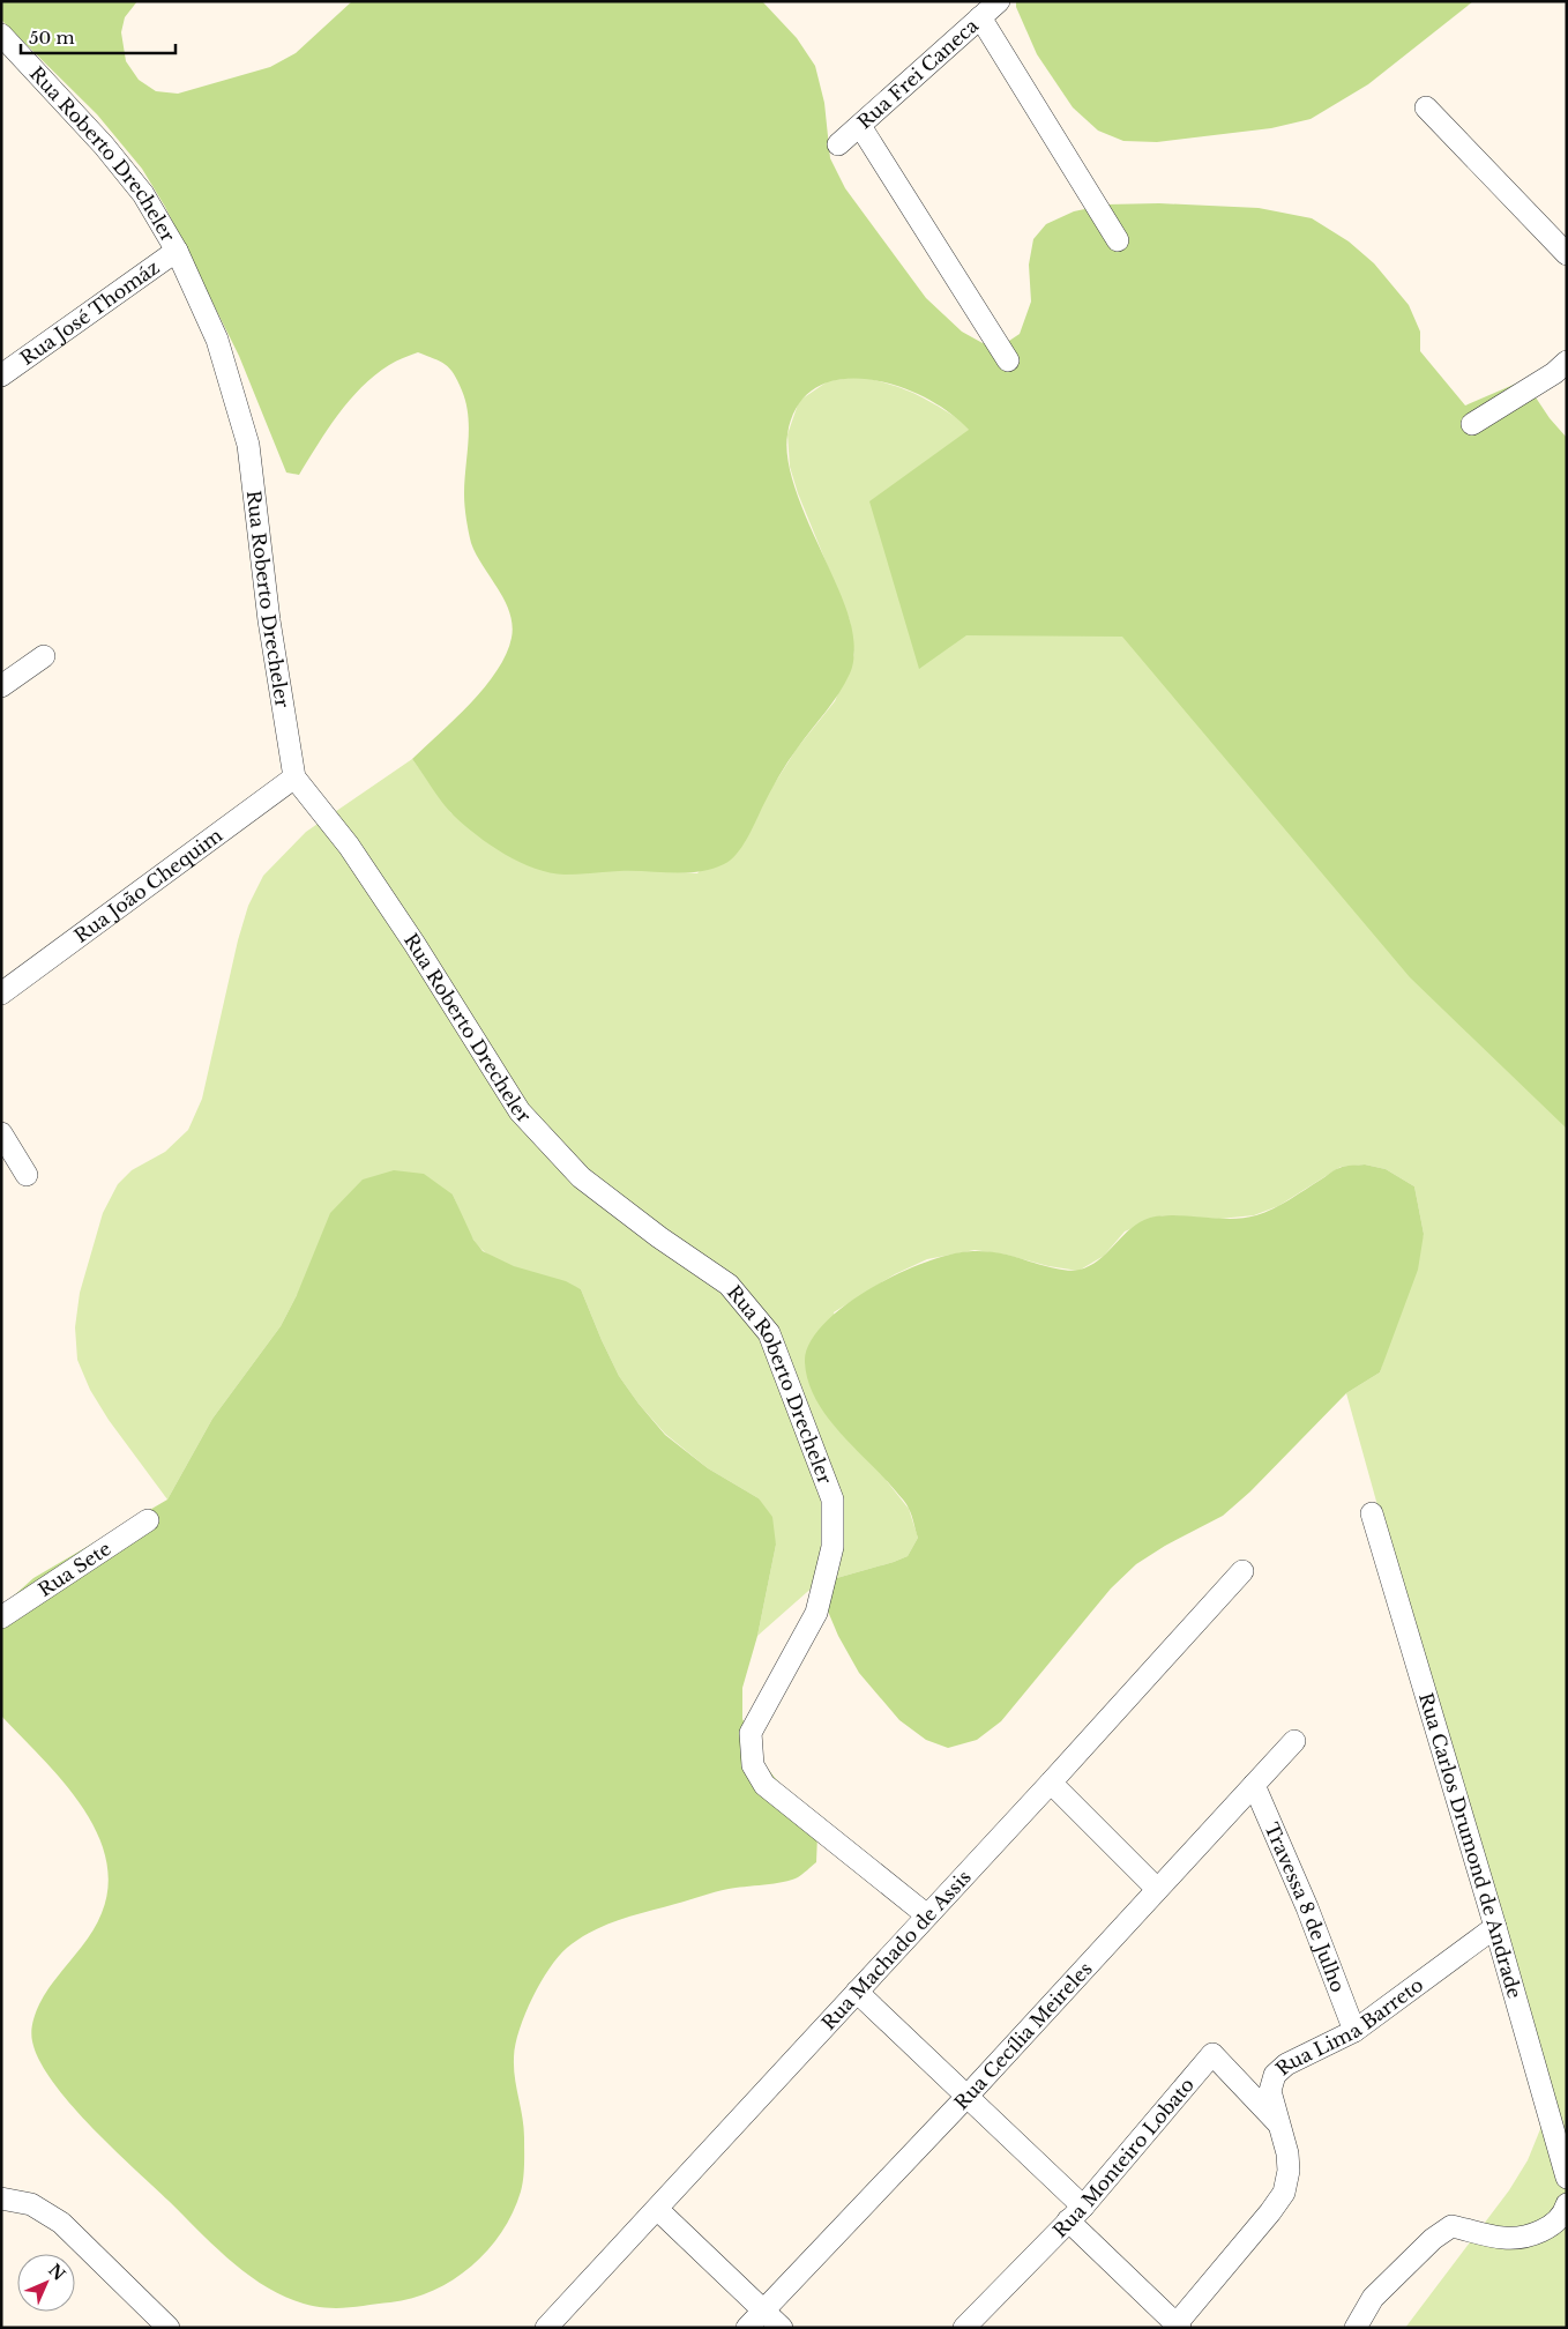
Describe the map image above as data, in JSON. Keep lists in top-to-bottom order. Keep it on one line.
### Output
{"streets":{"street":["Rua Frei Caneca","Rua Roberto Drecheler","Rua José Thomáz","Rua João Chequim","Rua Sete","Rua Carlos Drumond de Andrade","Travessa 8 de Julho","Rua Machado de Assis","Rua Lima Barreto","Rua Cecília Meireles","Rua Monteiro Lobato"]},"crossings":[["Rua Roberto Drecheler","Rua José Thomáz"],["Rua Roberto Drecheler","Rua João Chequim"],["Rua Roberto Drecheler","Rua Machado de Assis"],["Rua Carlos Drumond de Andrade","Rua Lima Barreto"],["Travessa 8 de Julho","Rua Lima Barreto"],["Travessa 8 de Julho","Rua Cecília Meireles"],["Rua Lima Barreto","Rua Monteiro Lobato"]],"scale_bar":"50 m","north":"top right"}
